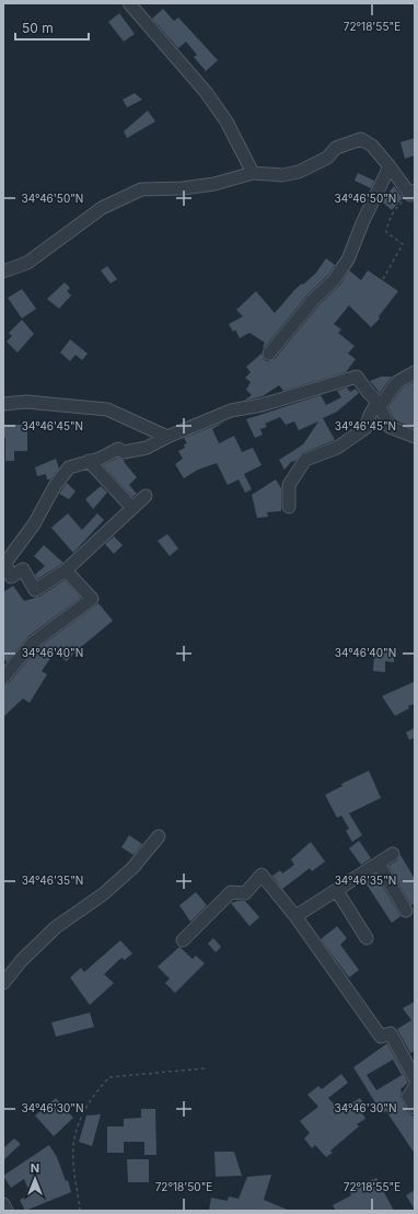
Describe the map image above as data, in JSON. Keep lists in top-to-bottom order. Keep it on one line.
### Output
{"scale_bar":"50 m","north":"top","coordinates":["72°18'55\"E","34°46'50\"N","34°46'45\"N","34°46'40\"N","34°46'35\"N","34°46'30\"N","72°18'50\"E"]}
